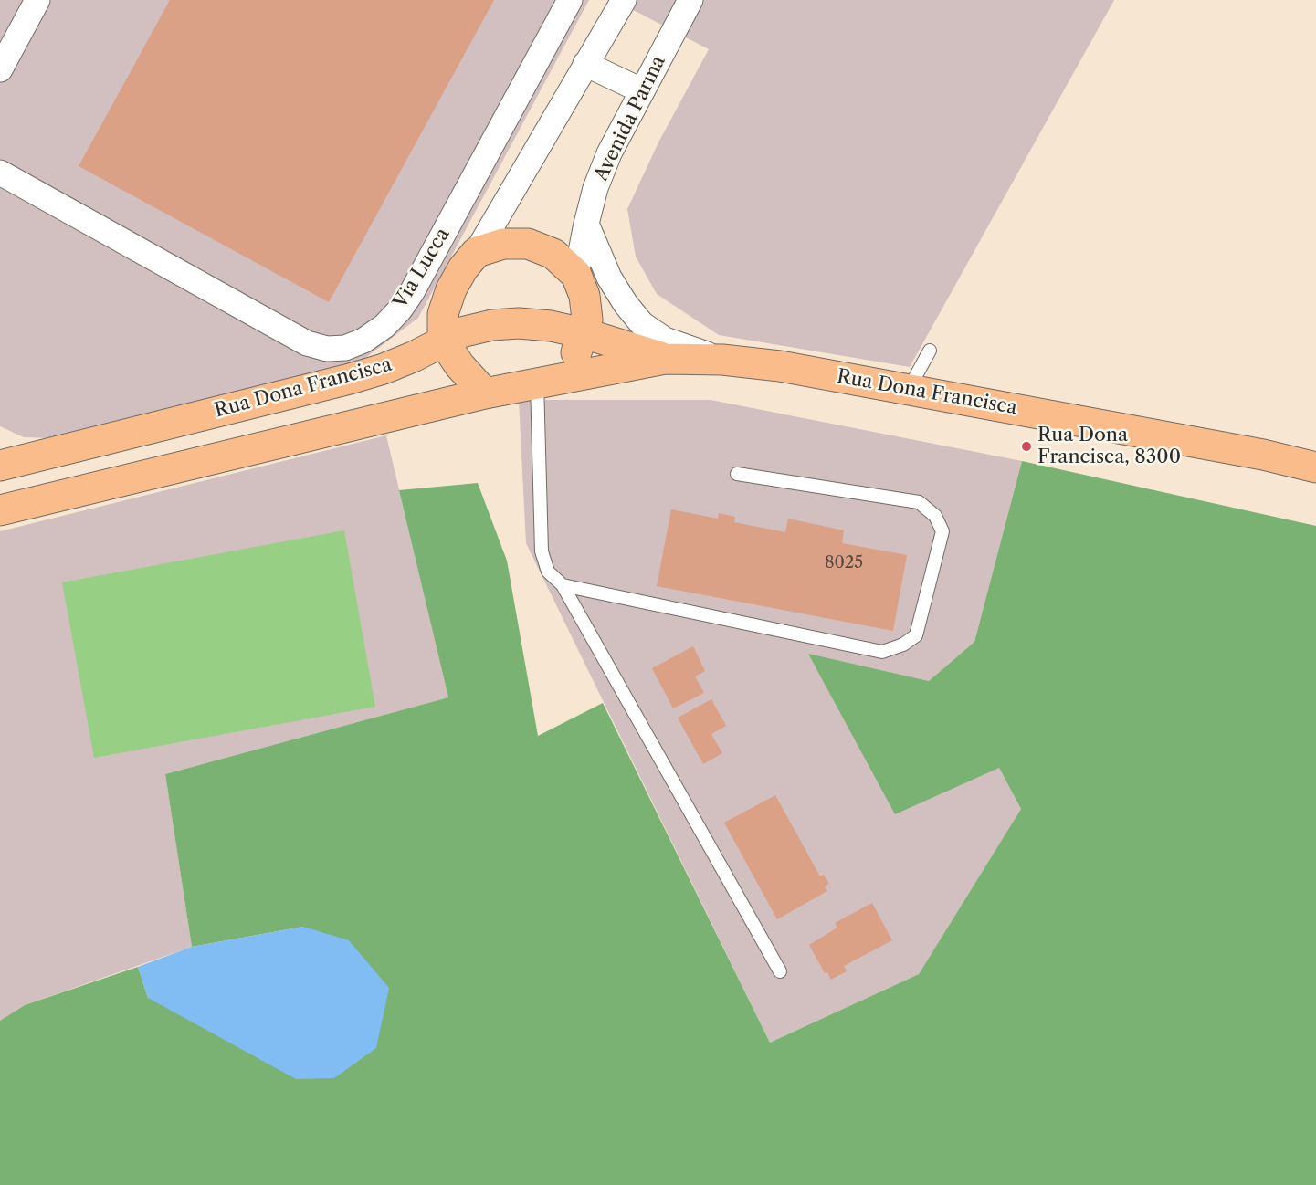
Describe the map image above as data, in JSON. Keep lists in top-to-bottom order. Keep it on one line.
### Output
{"streets":{"main road":["Rua Dona Francisca"],"street":["Avenida Parma","Via Lucca"]},"places":["Rua Dona Francisca, 8300"],"house_numbers":["8025"]}
